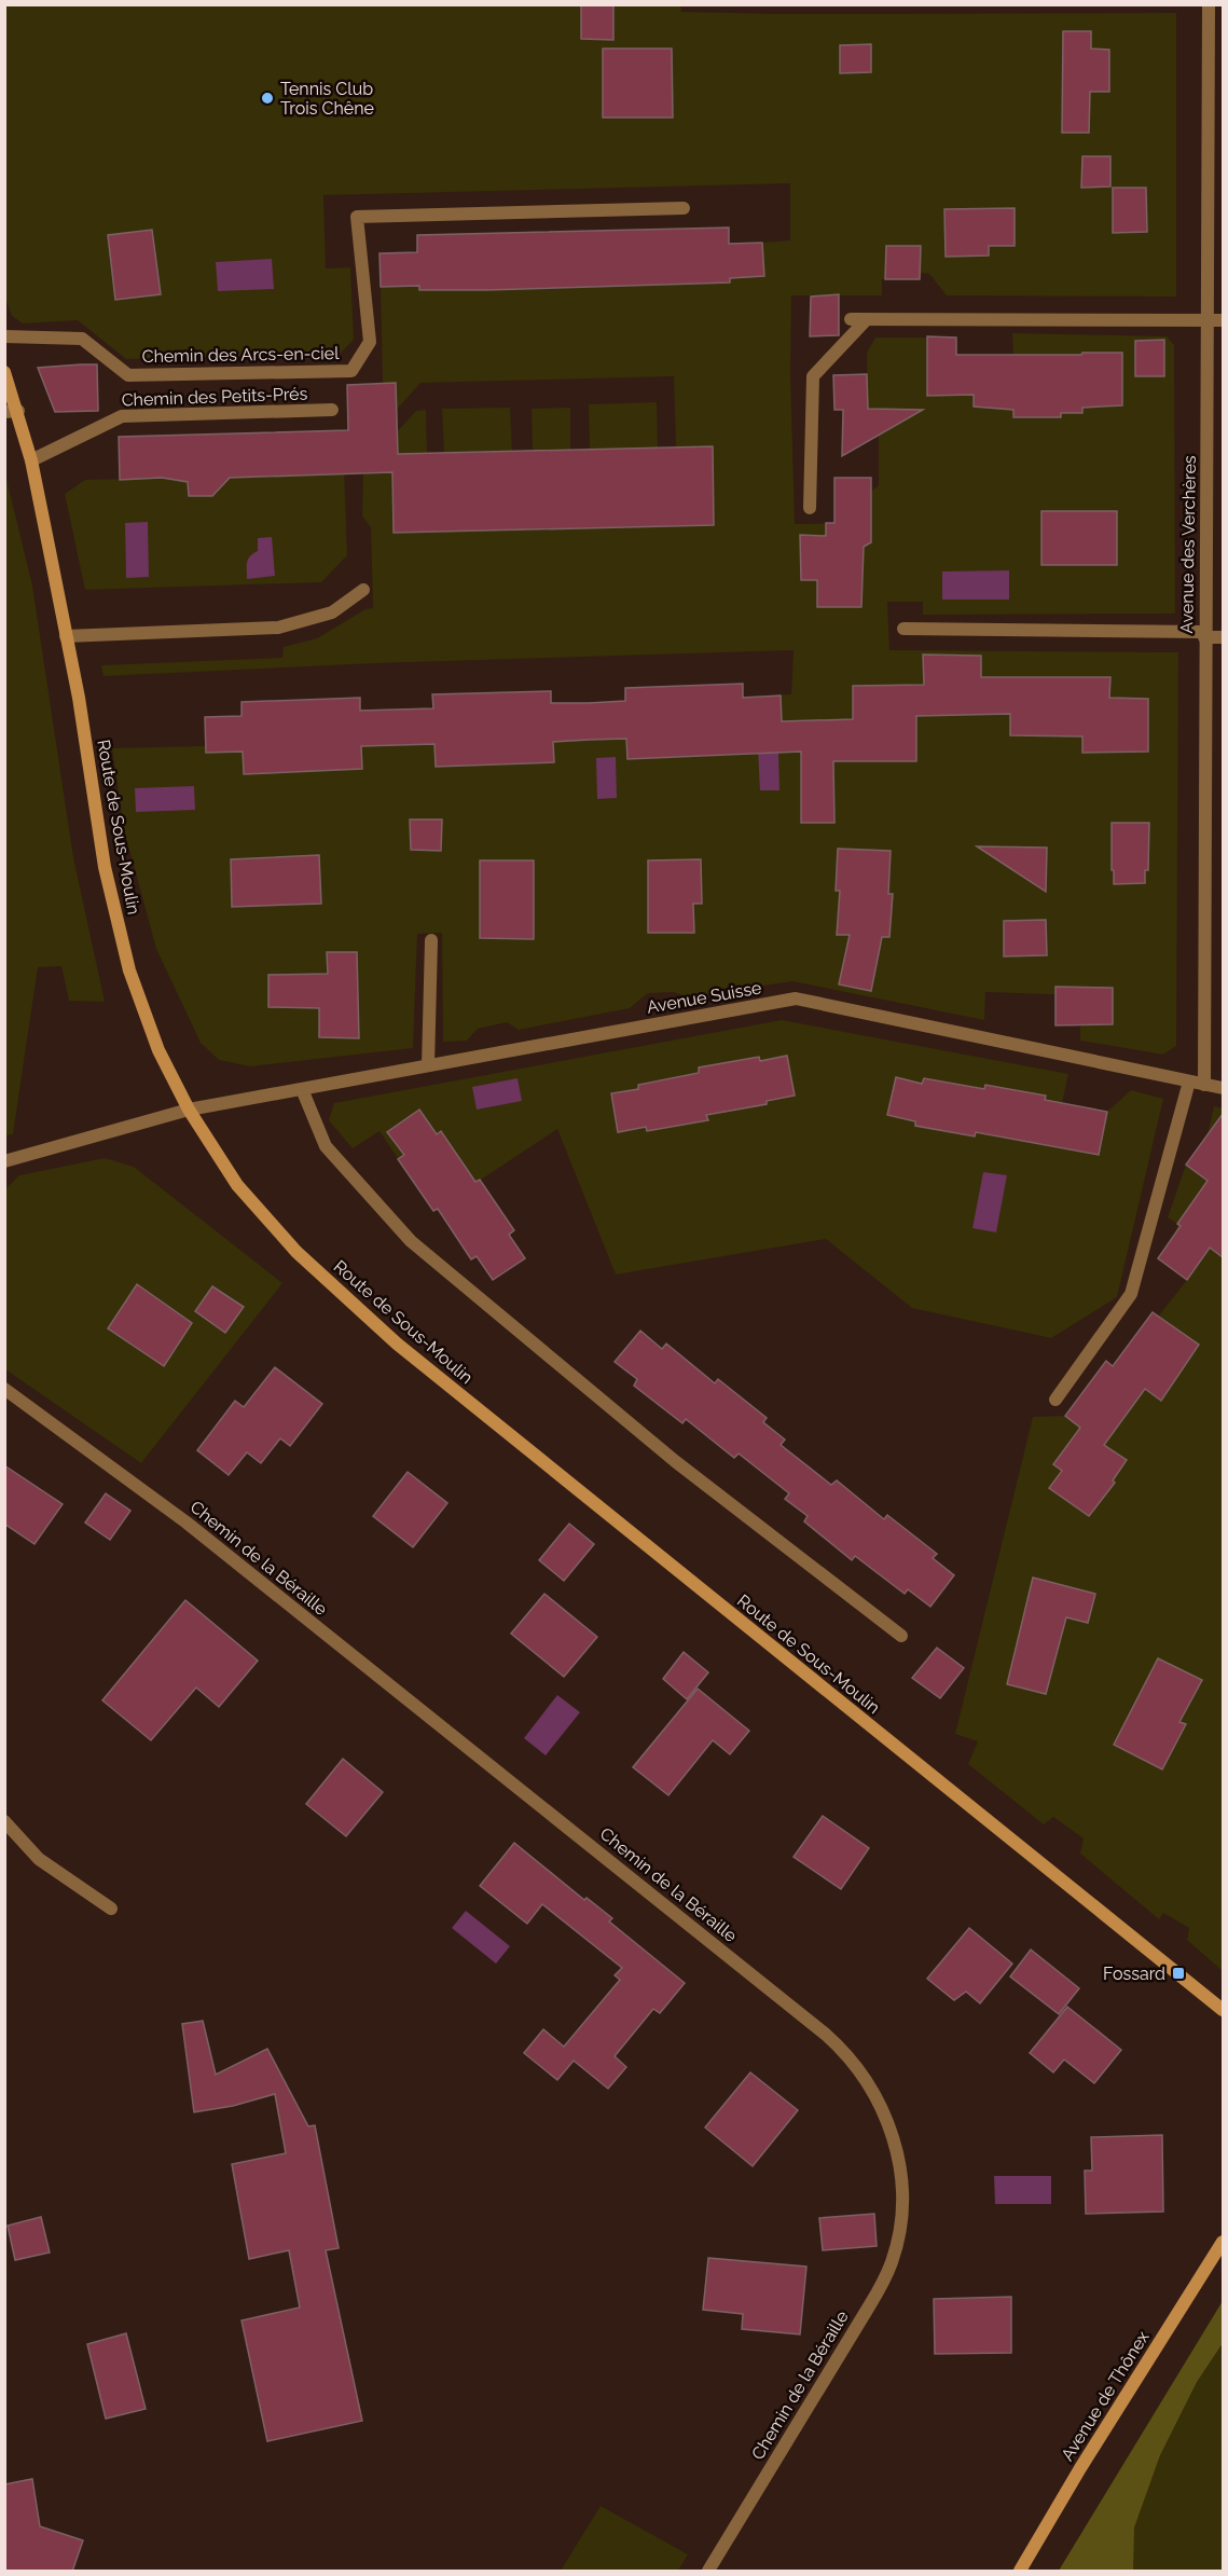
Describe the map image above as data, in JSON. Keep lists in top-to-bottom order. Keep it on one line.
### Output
{"streets":{"main road":["Route de Sous-Moulin","Avenue de Thônex"],"street":["Chemin des Arcs-en-ciel","Chemin des Petits-Prés","Avenue des Verchères","Avenue Suisse","Chemin de la Béraille"]},"crossings":[["Chemin des Petits-Prés","Route de Sous-Moulin"],["Avenue des Verchères","Avenue Suisse"],["Route de Sous-Moulin","Avenue Suisse"]],"places":{"other":["Tennis Club Trois Chêne"],"transit":["Fossard"]}}
